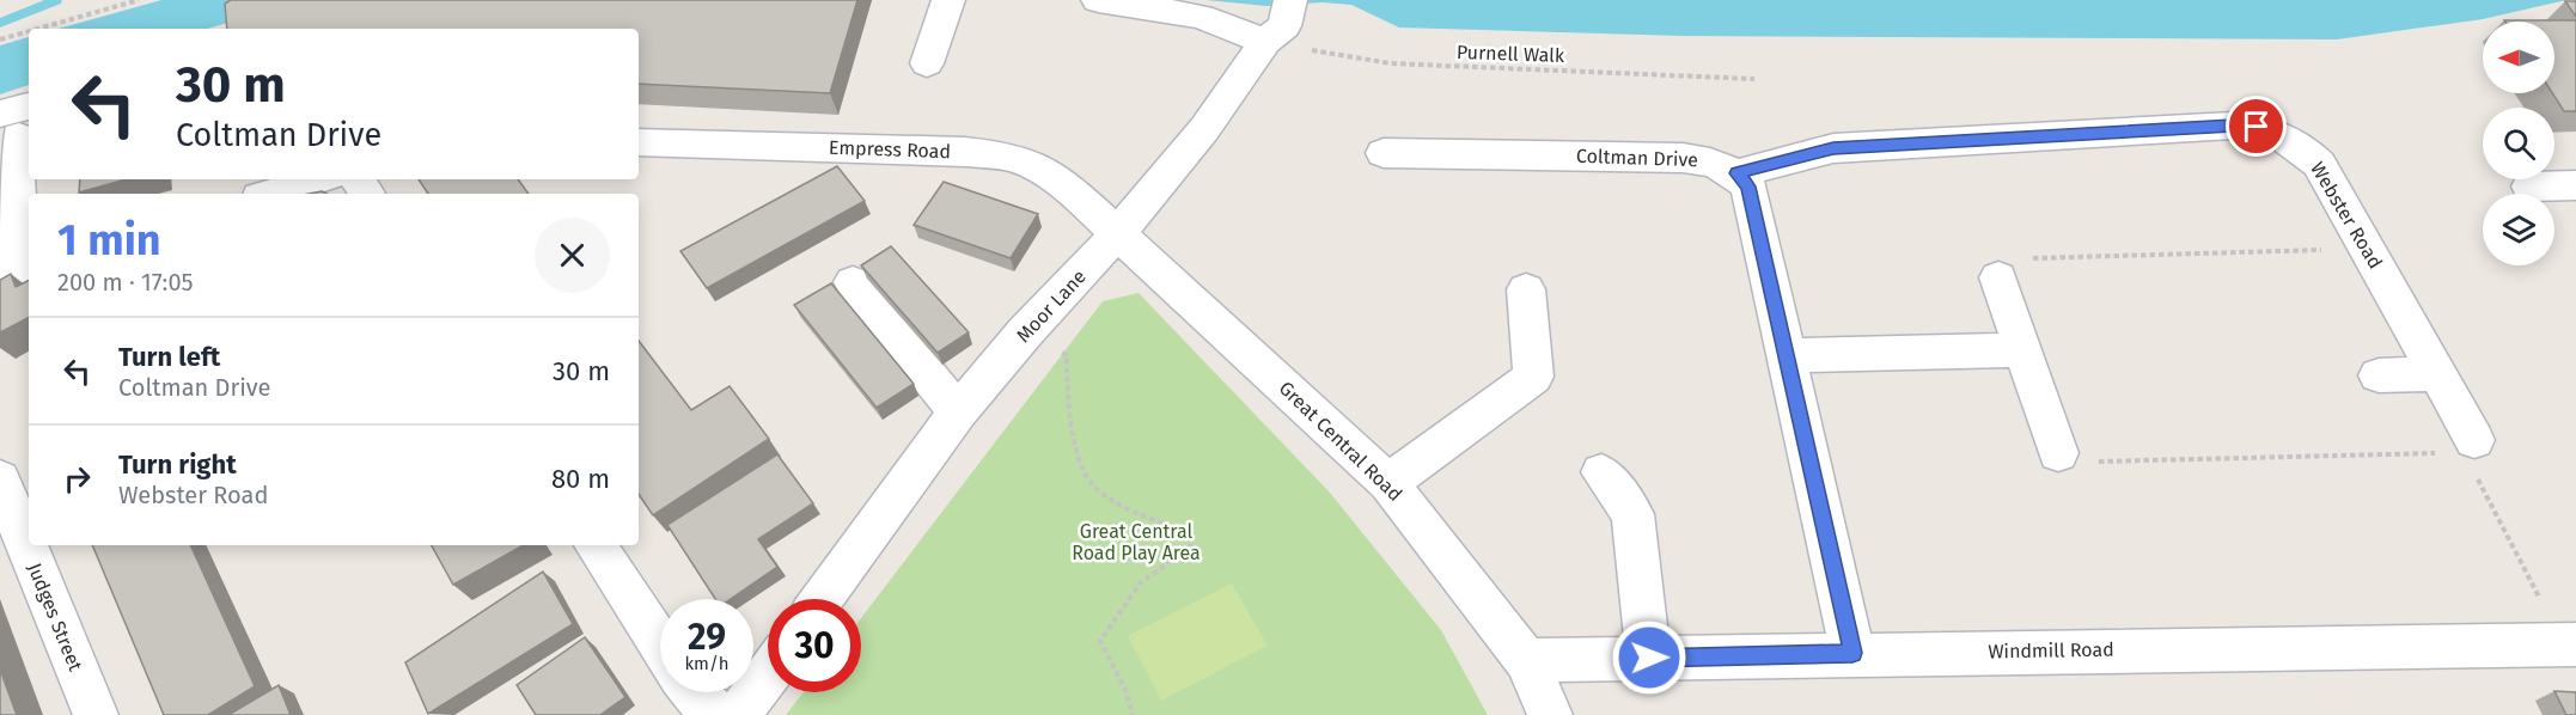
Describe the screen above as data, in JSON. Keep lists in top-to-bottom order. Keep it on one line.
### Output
{"streets":{"street":["Empress Road","Coltman Drive","Webster Road","Moor Lane","Great Central Road","Judges Street","Windmill Road"],"path":["Purnell Walk"]},"crossings":[["Purnell Walk","Moor Lane"],["Empress Road","Moor Lane"],["Empress Road","Great Central Road"],["Coltman Drive","Webster Road"],["Moor Lane","Great Central Road"],["Great Central Road","Windmill Road"]],"parks":["Great Central Road Play Area"],"north":"left","page":{"turn":["30 m","Coltman Drive"],"heading":["1 min","200 m · 17:05"],"list":[{"name":"Turn left","note":"Coltman Drive","value":"30 m"},{"name":"Turn right","note":"Webster Road","value":"80 m"}],"speed":"29 km/h","limit":"30"}}
